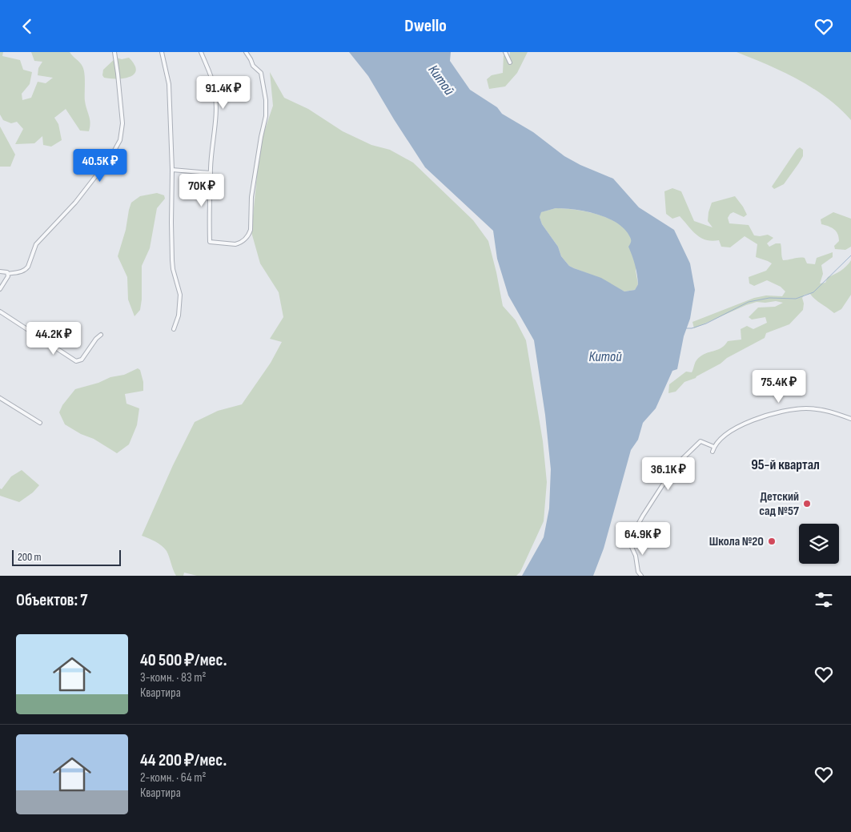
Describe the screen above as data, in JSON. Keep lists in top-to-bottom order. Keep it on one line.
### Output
{"districts":["95-й квартал"],"water":["Китой"],"places":["Детский сад №57","Школа №20"],"scale_bar":"200 m","page":{"header":"Dwello","price":["91.4K ₽","40.5K ₽","70K ₽","44.2K ₽","75.4K ₽","36.1K ₽","64.9K ₽"],"scale":"200 m","heading":"Объектов: 7","list":[{"name":"40 500 ₽/мес.","note":"3-комн. · 83 m² · Квартира"},{"name":"44 200 ₽/мес.","note":"2-комн. · 64 m² · Квартира"}]}}
